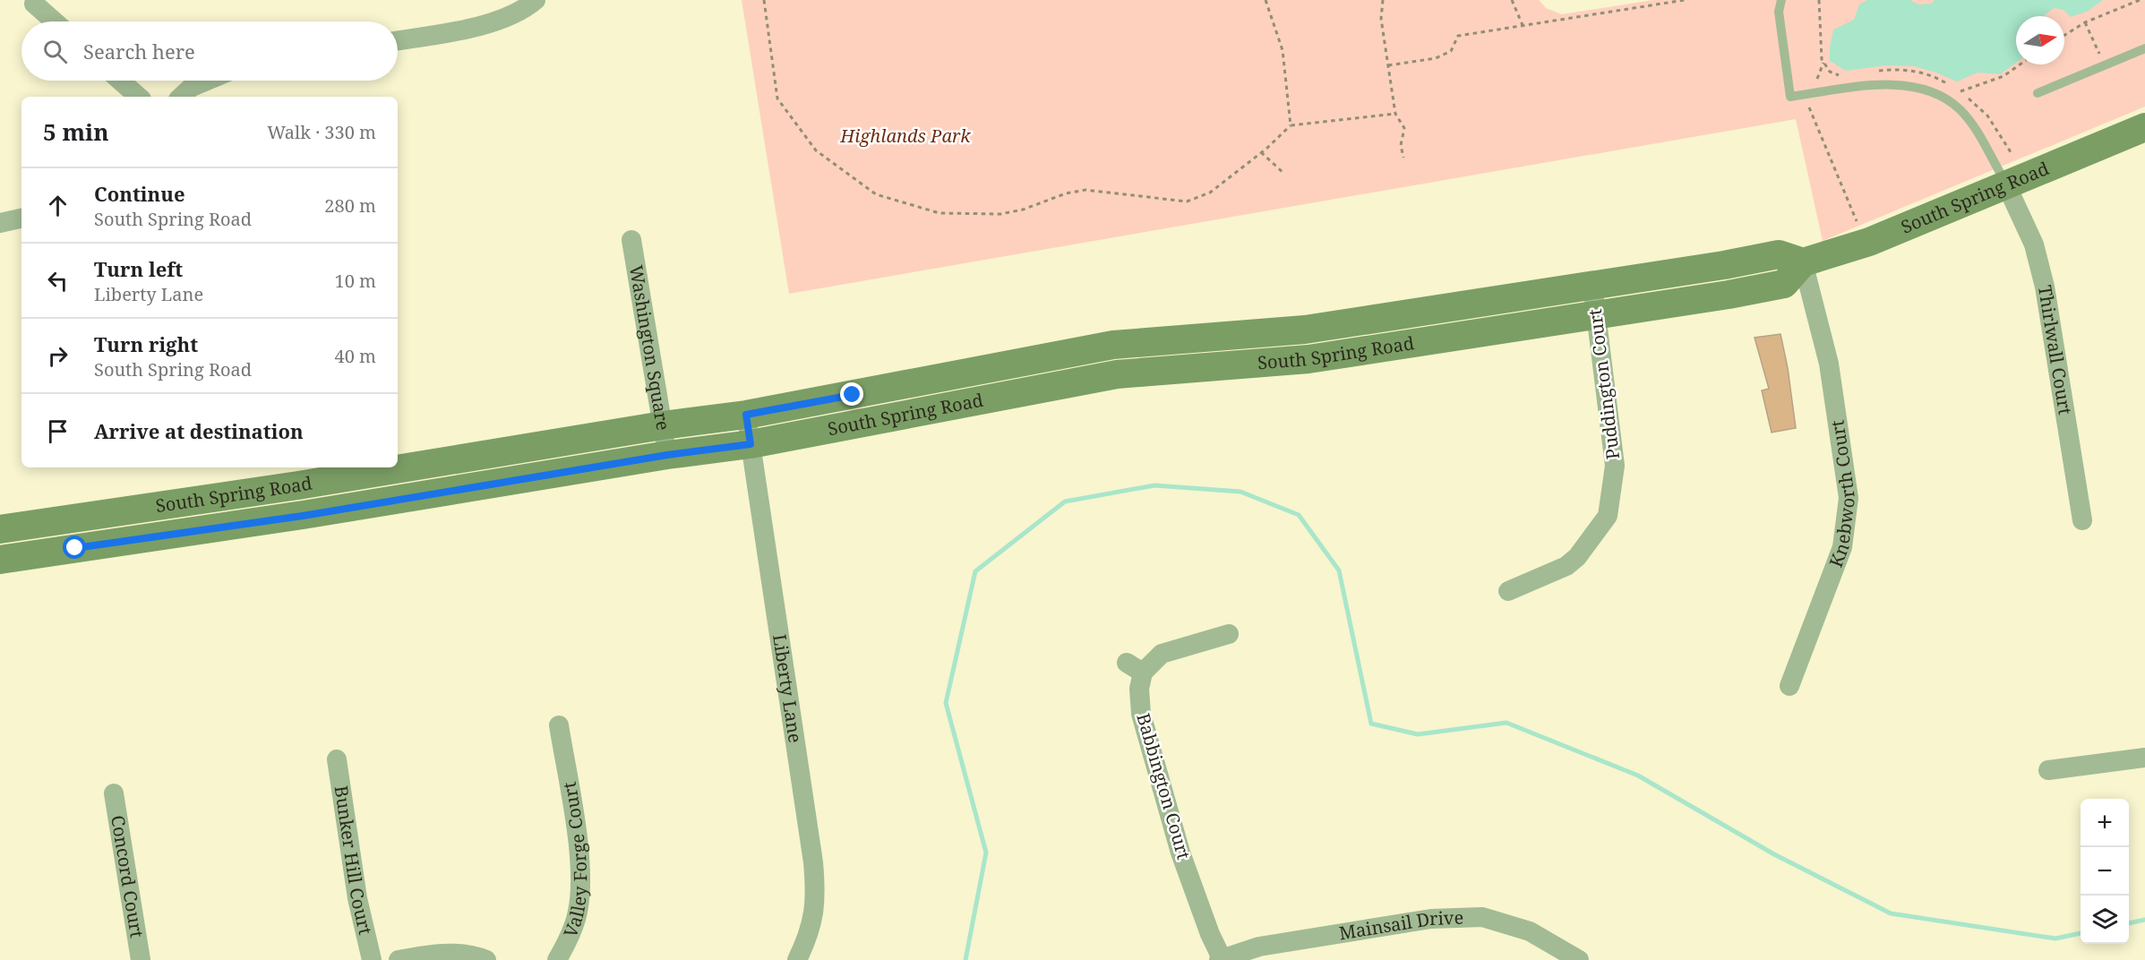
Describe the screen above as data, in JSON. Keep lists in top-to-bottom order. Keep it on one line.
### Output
{"streets":{"main road":["South Spring Road"],"street":["Washington Square","Thirlwall Court","Puddington Court","Knebworth Court","Liberty Lane","Babbington Court","Bunker Hill Court","Valley Forge Court","Concord Court","Mainsail Drive"]},"crossings":[["South Spring Road","Washington Square"],["South Spring Road","Thirlwall Court"],["South Spring Road","Puddington Court"],["South Spring Road","Knebworth Court"],["South Spring Road","Liberty Lane"],["Babbington Court","Mainsail Drive"]],"parks":["Highlands Park"],"north":"right","page":{"search":"Search here","heading":["5 min","Walk · 330 m"],"list":[["Continue","South Spring Road","280 m"],["Turn left","Liberty Lane","10 m"],["Turn right","South Spring Road","40 m"],"Arrive at destination"],"map_buttons":["+","−"]}}
